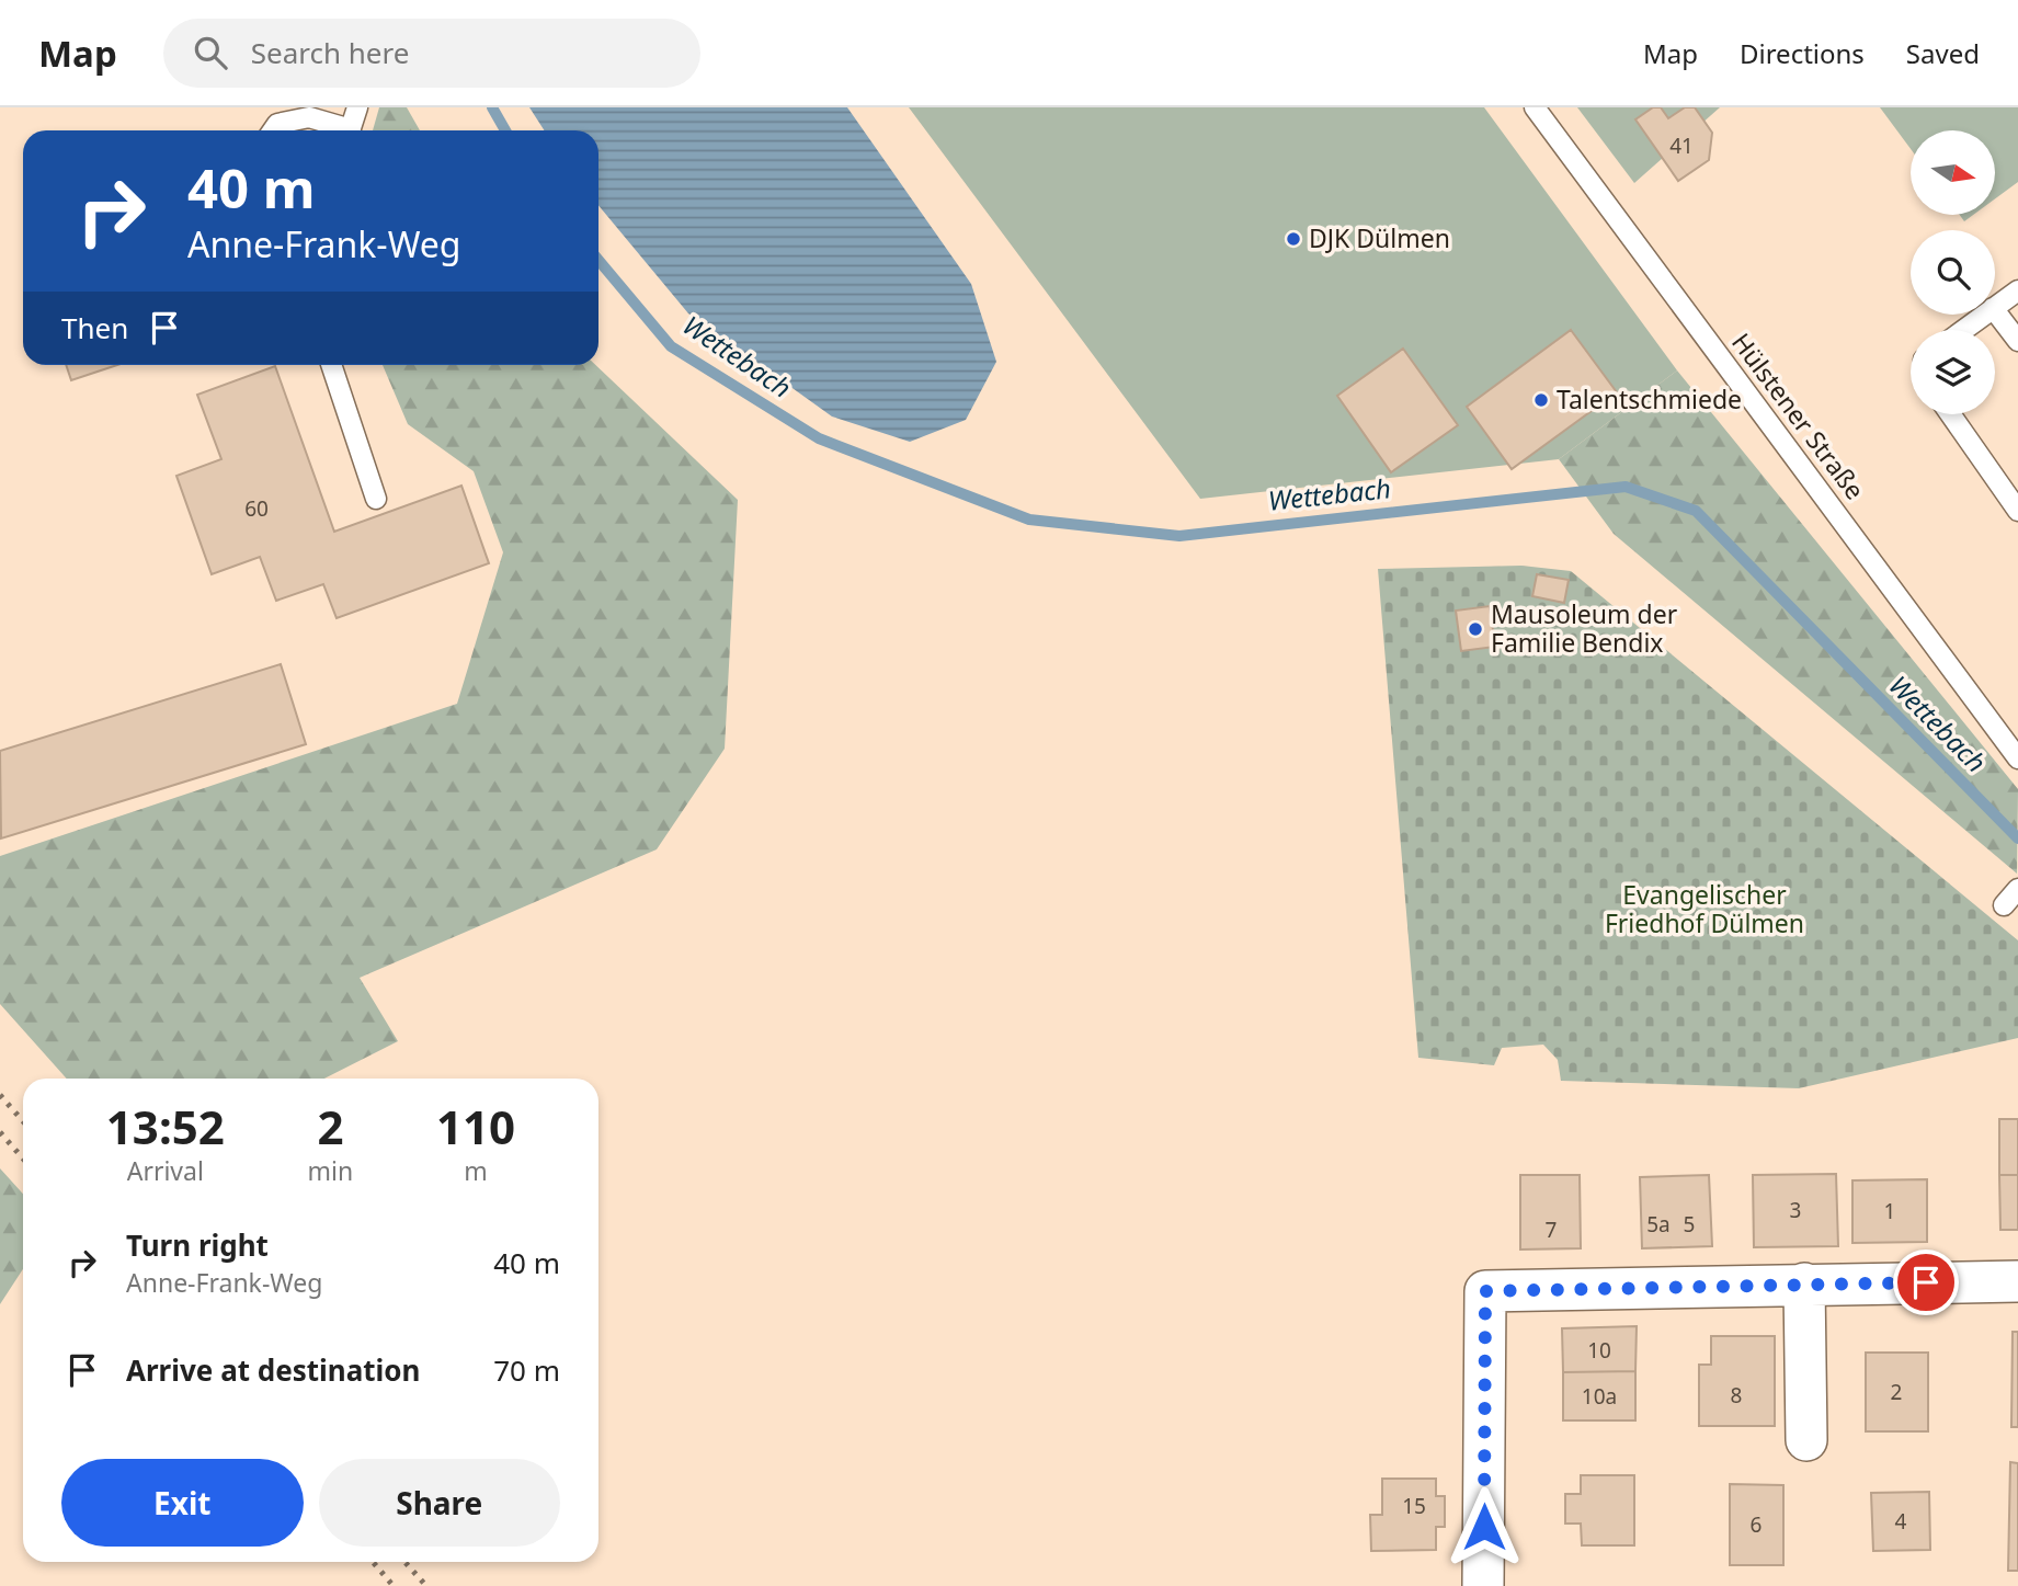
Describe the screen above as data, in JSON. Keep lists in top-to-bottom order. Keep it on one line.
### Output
{"streets":{"lane":["Hülstener Straße"]},"water":["Wettebach"],"parks":["Evangelischer Friedhof Dülmen"],"places":["DJK Dülmen","Talentschmiede","Mausoleum der Familie Bendix"],"house_numbers":["41","60","3","1","5a","5","7","10","2","8","10a","15","4","6"],"north":"right","page":{"header":"Map","search":"Search here","nav":["Map","Directions","Saved"],"turn":["40 m","Anne-Frank-Weg"],"then":"Then","eta":["13:52","Arrival","2","min","110","m"],"list":[{"name":"Turn right","note":"Anne-Frank-Weg","value":"40 m"},{"name":"Arrive at destination","value":"70 m"}],"buttons":["Exit","Share"]}}
